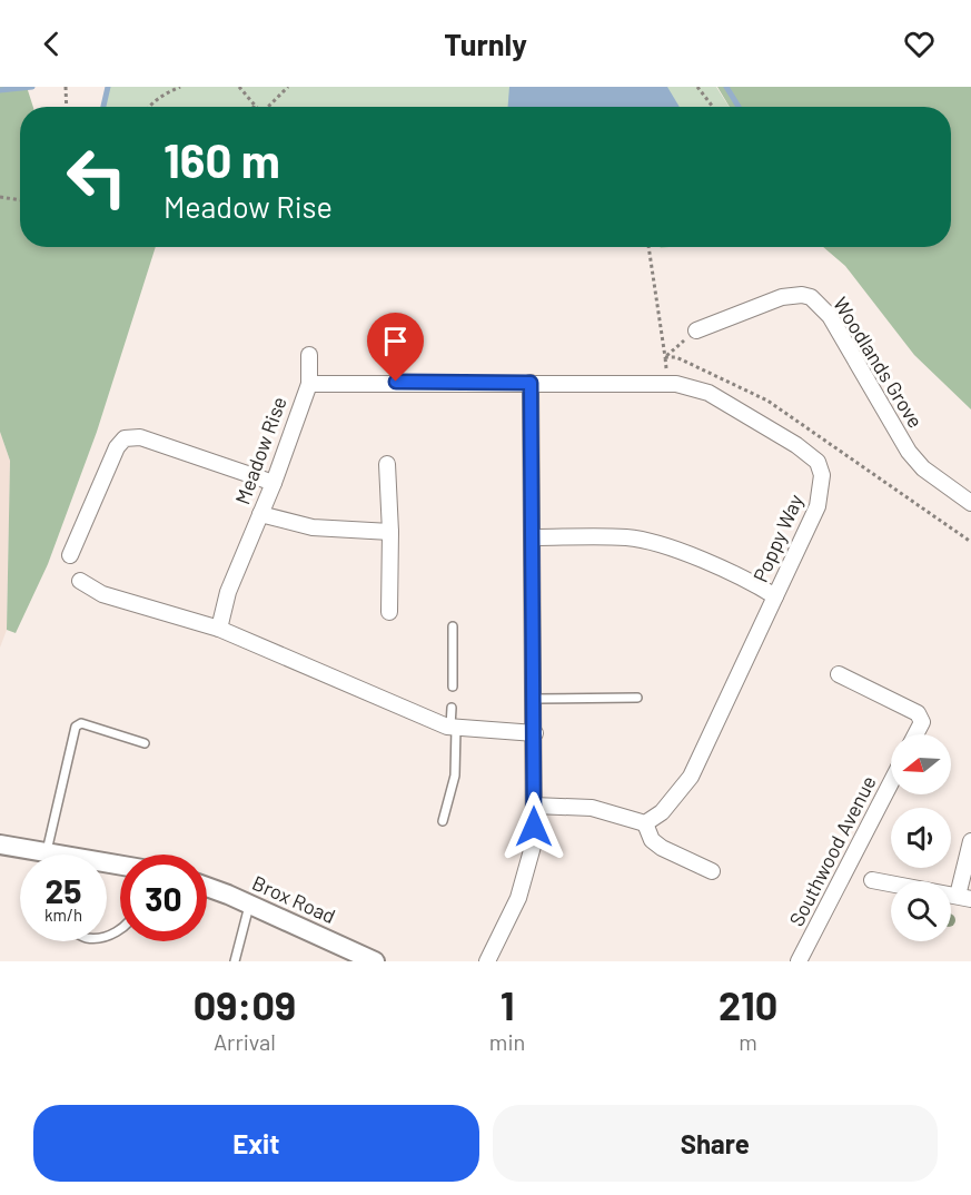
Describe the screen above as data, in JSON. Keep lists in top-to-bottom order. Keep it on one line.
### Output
{"streets":{"street":["Woodlands Grove","Meadow Rise","Poppy Way","Southwood Avenue","Brox Road"]},"crossings":[["Meadow Rise","Poppy Way"]],"north":"left","page":{"header":"Turnly","turn":["160 m","Meadow Rise"],"speed":"25 km/h","limit":"30","eta":["09:09","Arrival","1","min","210","m"],"buttons":["Exit","Share"]}}
